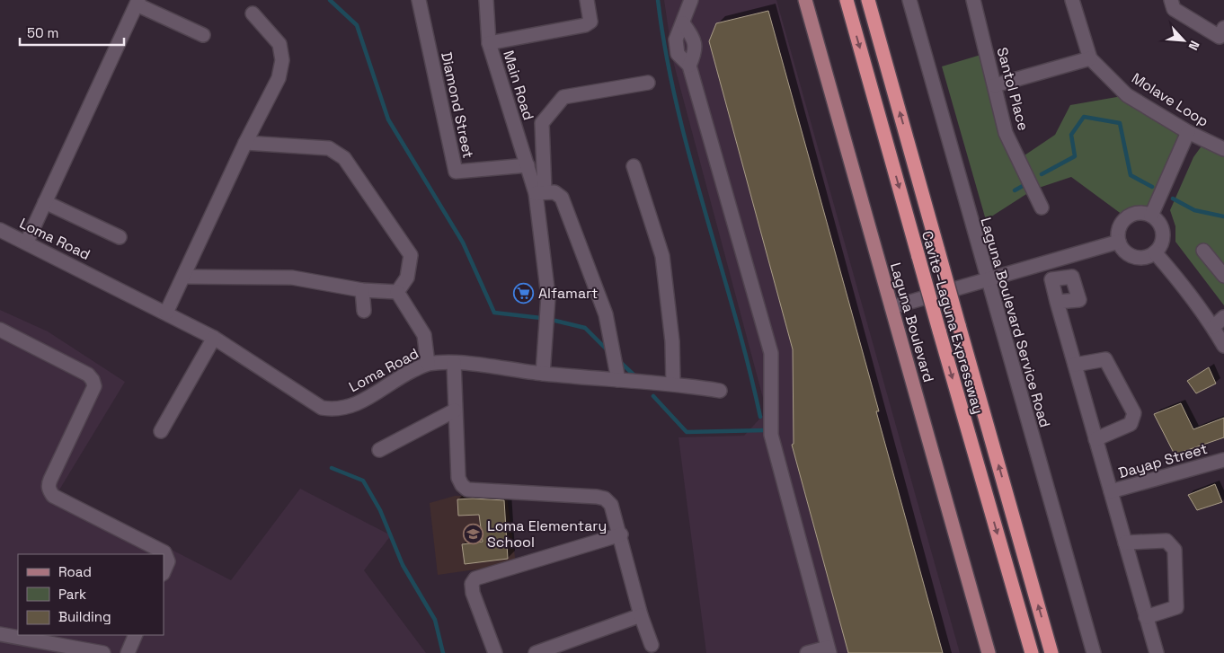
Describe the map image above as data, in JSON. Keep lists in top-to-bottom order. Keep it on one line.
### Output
{"streets":{"highway":["Cavite–Laguna Expressway"],"main road":["Laguna Boulevard"],"street":["Main Road","Santol Place","Molave Loop","Diamond Street","Loma Road","Laguna Boulevard Service Road","Dayap Street"]},"crossings":[["Main Road","Diamond Street"]],"places":{"supermarket":["Alfamart"],"school or university":["Loma Elementary School"]},"legend":["Road","Park","Building"],"scale_bar":"50 m","north":"bottom right"}
